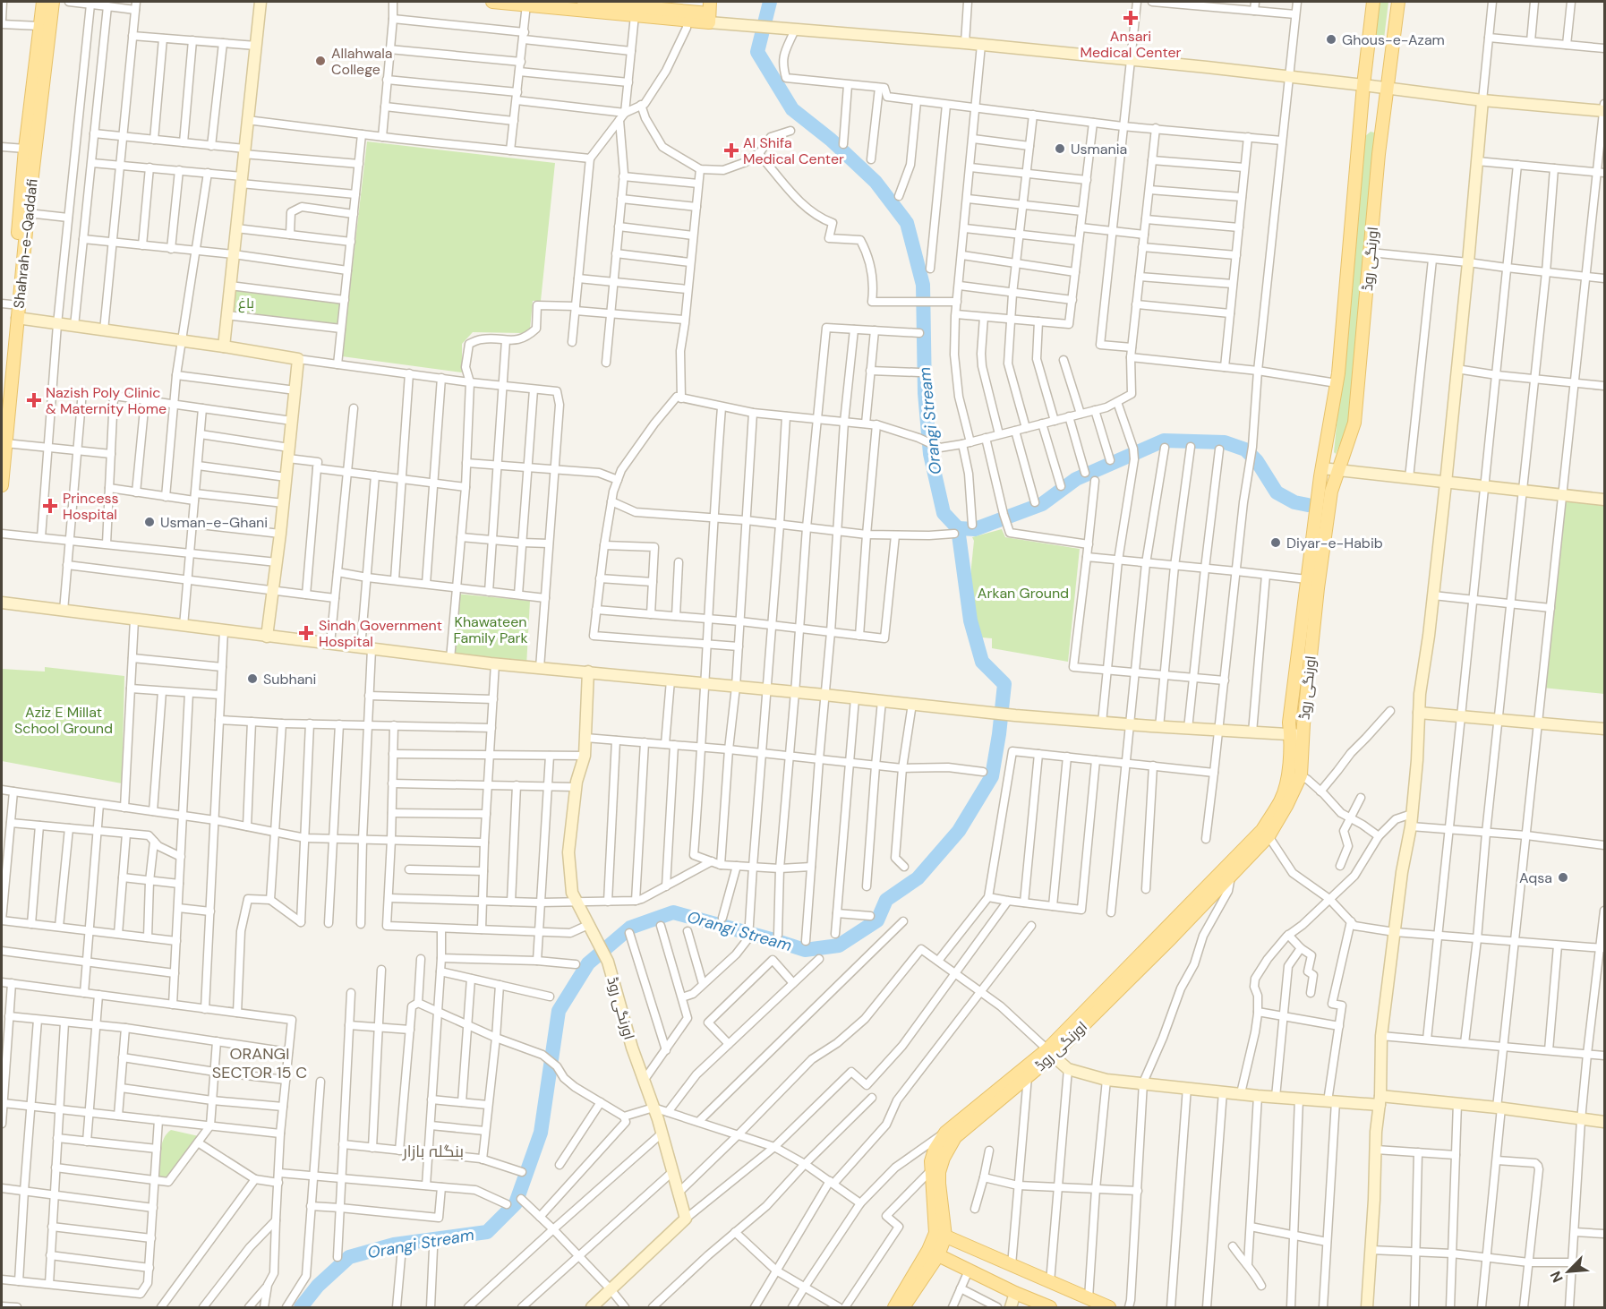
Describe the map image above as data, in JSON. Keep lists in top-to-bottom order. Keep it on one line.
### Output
{"streets":{"main road":["Shahrah-e-Qaddafi","اورنگی روڈ"]},"districts":["ORANGI SECTOR 15 C","بنگلہ بازار"],"water":["Orangi Stream"],"parks":["باغ","Arkan Ground","Khawateen Family Park","Aziz E Millat School Ground"],"places":{"health":["Ansari Medical Center","Al Shifa Medical Center","Nazish Poly Clinic & Maternity Home","Princess Hospital","Sindh Government Hospital"],"other":["Ghous-e-Azam","Allahwala College","Usmania","Usman-e-Ghani","Diyar-e-Habib","Subhani","Aqsa"]},"north":"bottom left"}
